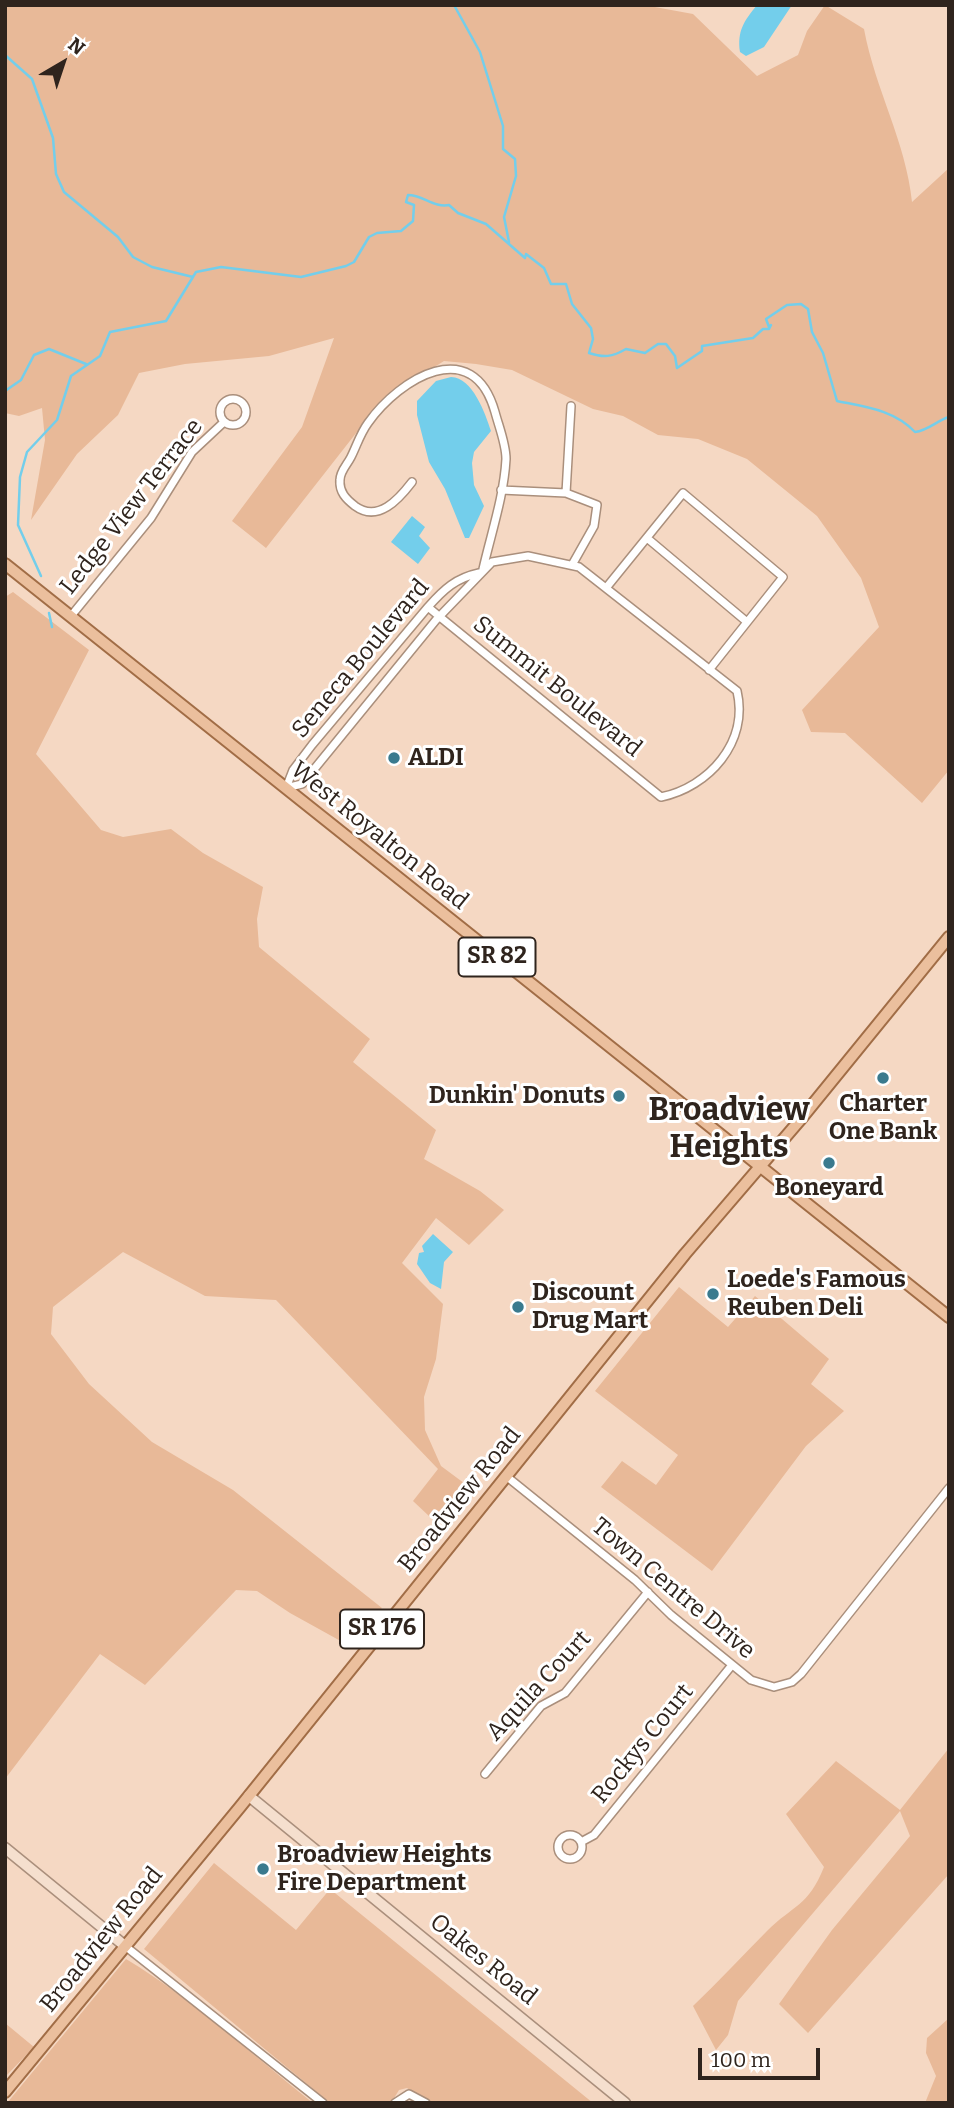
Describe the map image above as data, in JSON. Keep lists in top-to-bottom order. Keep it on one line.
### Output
{"streets":{"main road":["West Royalton Road","SR 82","Broadview Road","SR 176"],"street":["Ledge View Terrace","Seneca Boulevard","Summit Boulevard","Town Centre Drive","Aquila Court","Rockys Court","Oakes Road"]},"crossings":[["Ledge View Terrace","West Royalton Road"],["Seneca Boulevard","Summit Boulevard"],["Seneca Boulevard","West Royalton Road"],["West Royalton Road","SR 82"],["West Royalton Road","Broadview Road"],["SR 82","Broadview Road"],["Broadview Road","Town Centre Drive"],["Broadview Road","Oakes Road"],["Town Centre Drive","Aquila Court"],["Town Centre Drive","Rockys Court"]],"districts":["Broadview Heights"],"places":["ALDI","Charter One Bank","Dunkin' Donuts","Boneyard","Loede's Famous Reuben Deli","Discount Drug Mart","Broadview Heights Fire Department"],"scale_bar":"100 m","north":"top right"}
